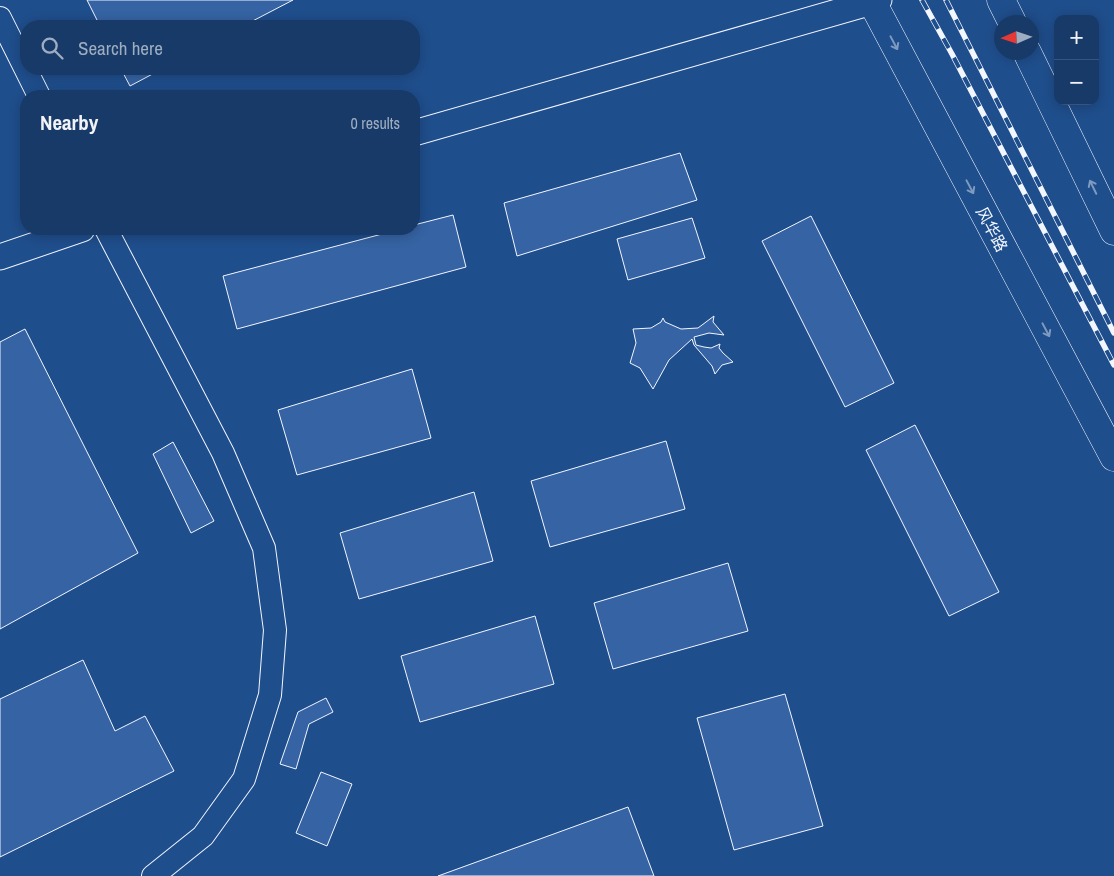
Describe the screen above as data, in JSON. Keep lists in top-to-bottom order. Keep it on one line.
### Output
{"streets":{"main road":["风华路"]},"north":"left","page":{"map_buttons":["+","−"],"search":"Search here","heading":["Nearby","0 results"]}}
